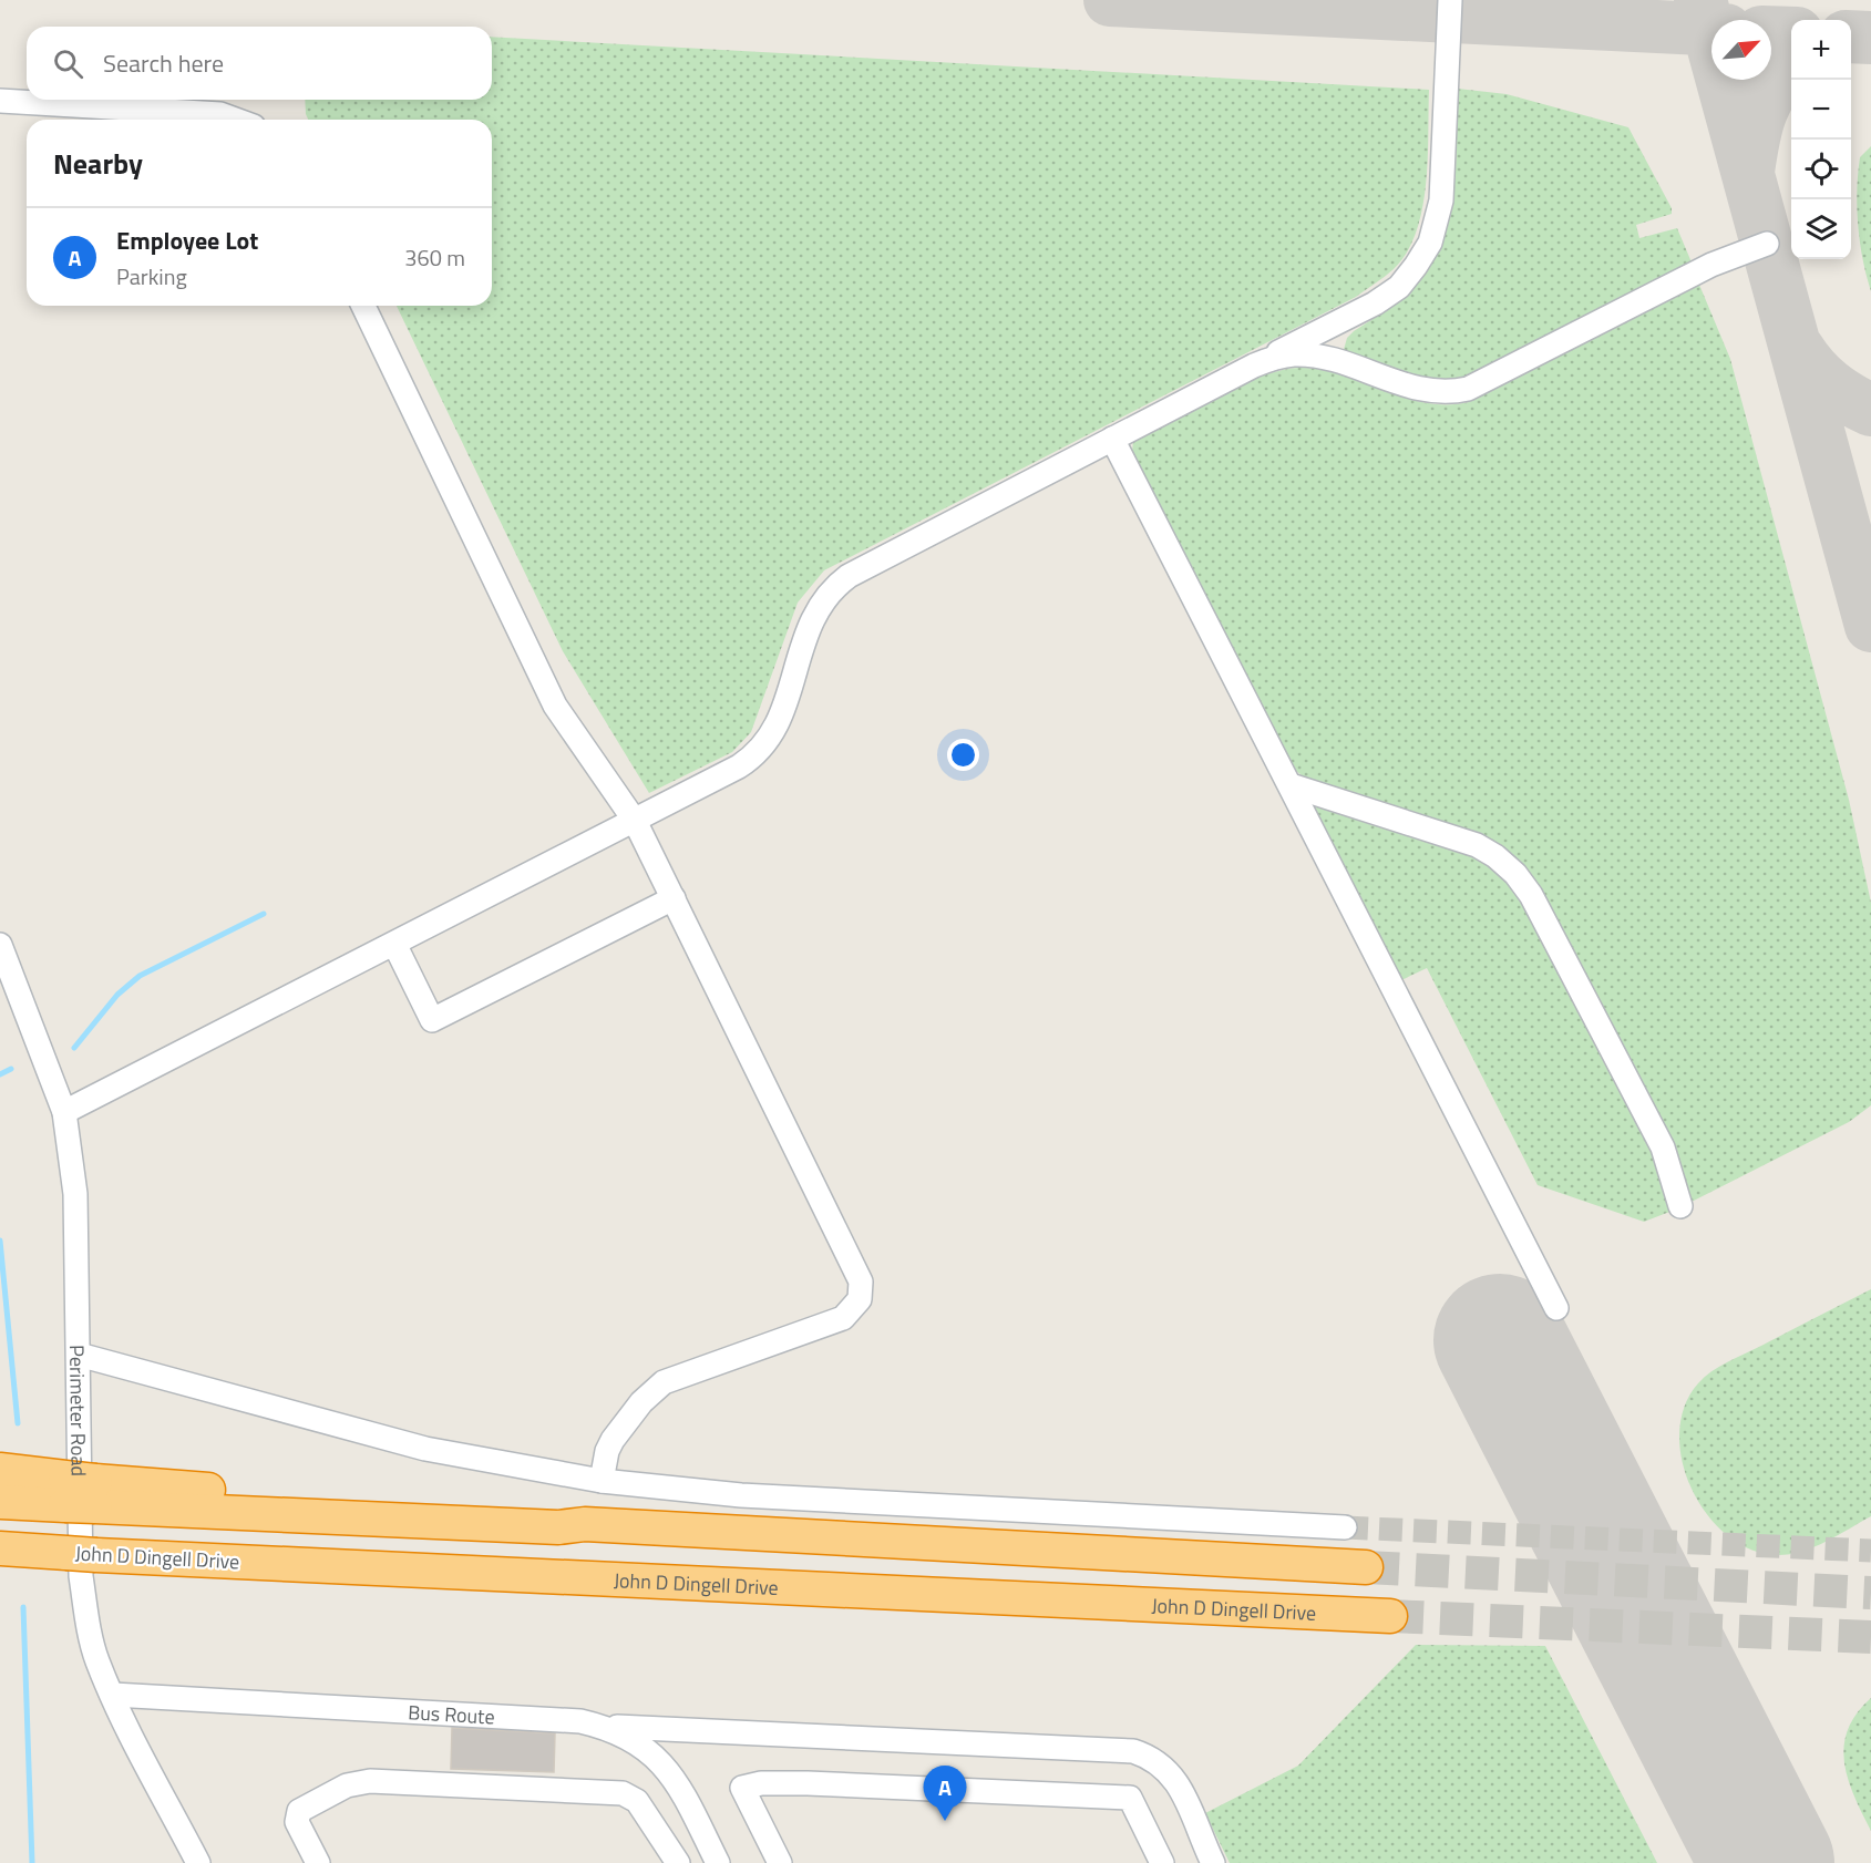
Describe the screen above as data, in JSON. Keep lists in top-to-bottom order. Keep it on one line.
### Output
{"streets":{"highway":["John D Dingell Drive"],"lane":["Perimeter Road","Bus Route"]},"crossings":[["Perimeter Road","Bus Route"]],"north":"top right","page":{"map_buttons":["+","−"],"search":"Search here","heading":"Nearby","list":[{"mark":"A","name":"Employee Lot","note":"Parking","value":"360 m"}],"pins":"A"}}
